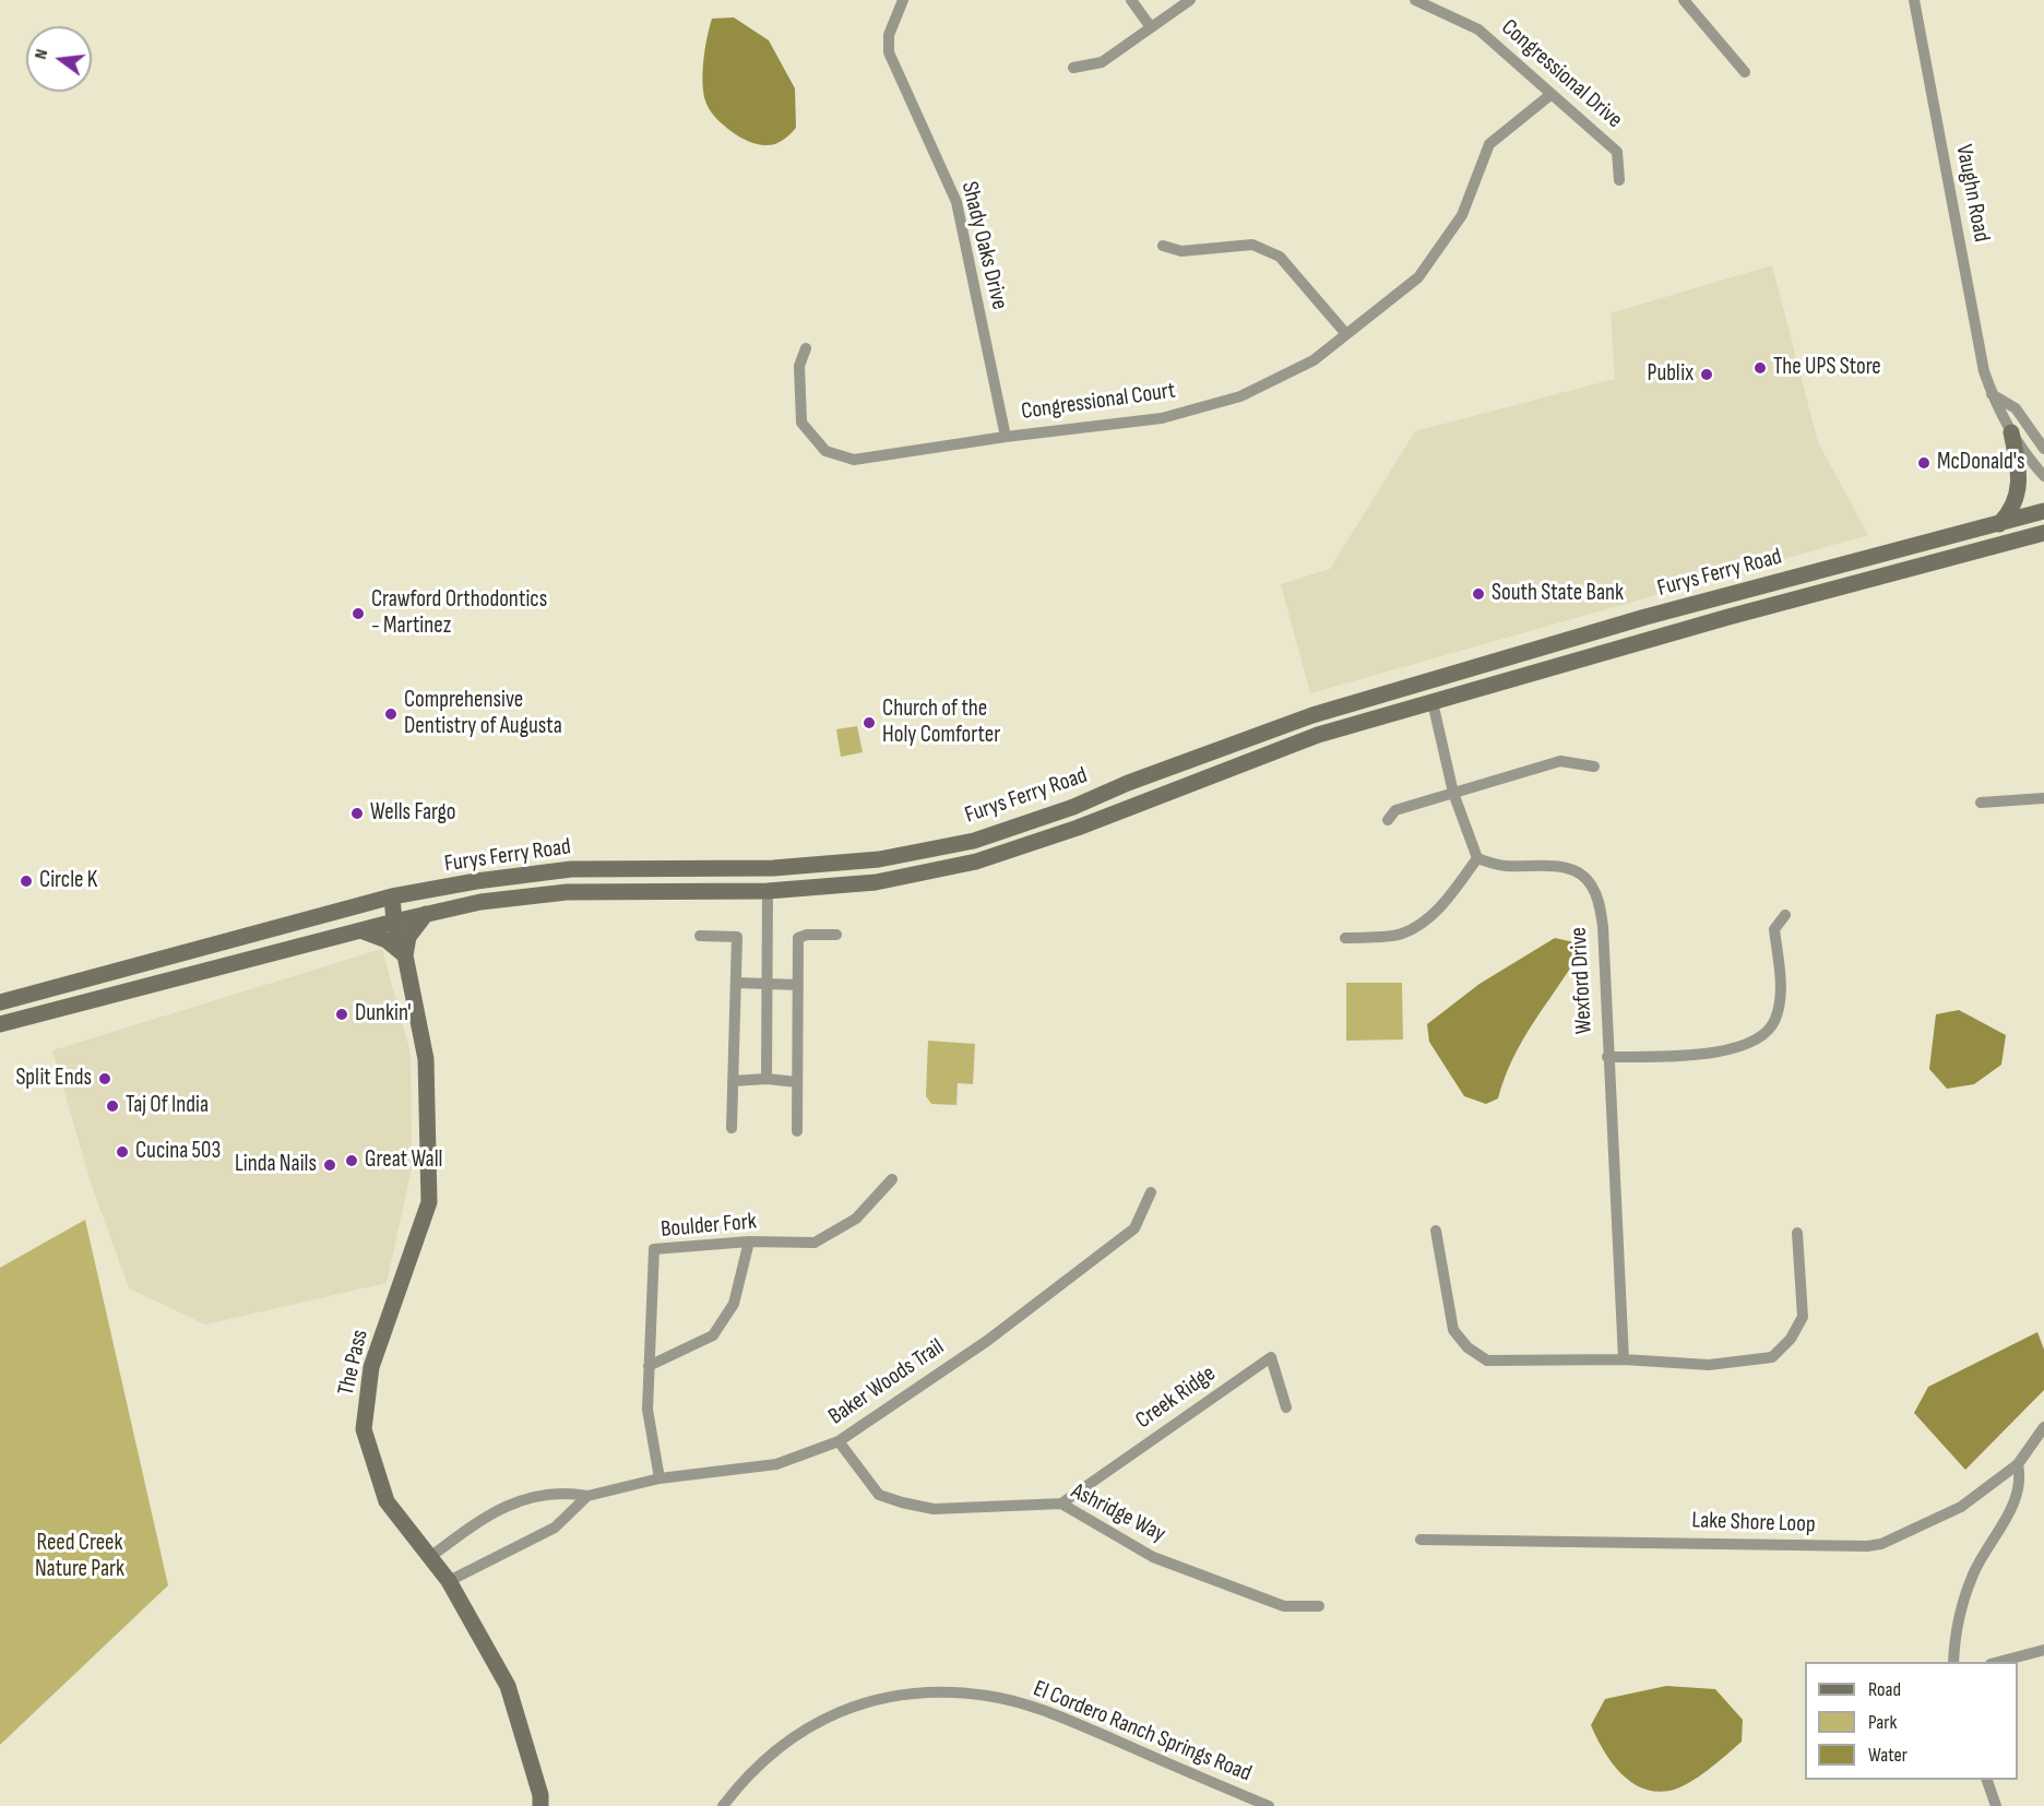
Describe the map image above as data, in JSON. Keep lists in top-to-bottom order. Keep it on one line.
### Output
{"streets":{"main road":["Furys Ferry Road","The Pass"],"street":["Congressional Drive","Vaughn Road","Shady Oaks Drive","Congressional Court","Wexford Drive","Boulder Fork","Baker Woods Trail","Creek Ridge","Ashridge Way","Lake Shore Loop","El Cordero Ranch Springs Road"]},"crossings":[["Congressional Drive","Congressional Court"],["Shady Oaks Drive","Congressional Court"],["Furys Ferry Road","The Pass"],["Boulder Fork","Baker Woods Trail"],["The Pass","Baker Woods Trail"],["Baker Woods Trail","Ashridge Way"],["Creek Ridge","Ashridge Way"]],"parks":["Reed Creek Nature Park"],"places":["The UPS Store","Publix","McDonald's","South State Bank","Crawford Orthodontics - Martinez","Comprehensive Dentistry of Augusta","Church of the Holy Comforter","Wells Fargo","Circle K","Dunkin'","Split Ends","Taj Of India","Cucina 503","Great Wall","Linda Nails"],"legend":["Road","Park","Water"],"north":"left"}
